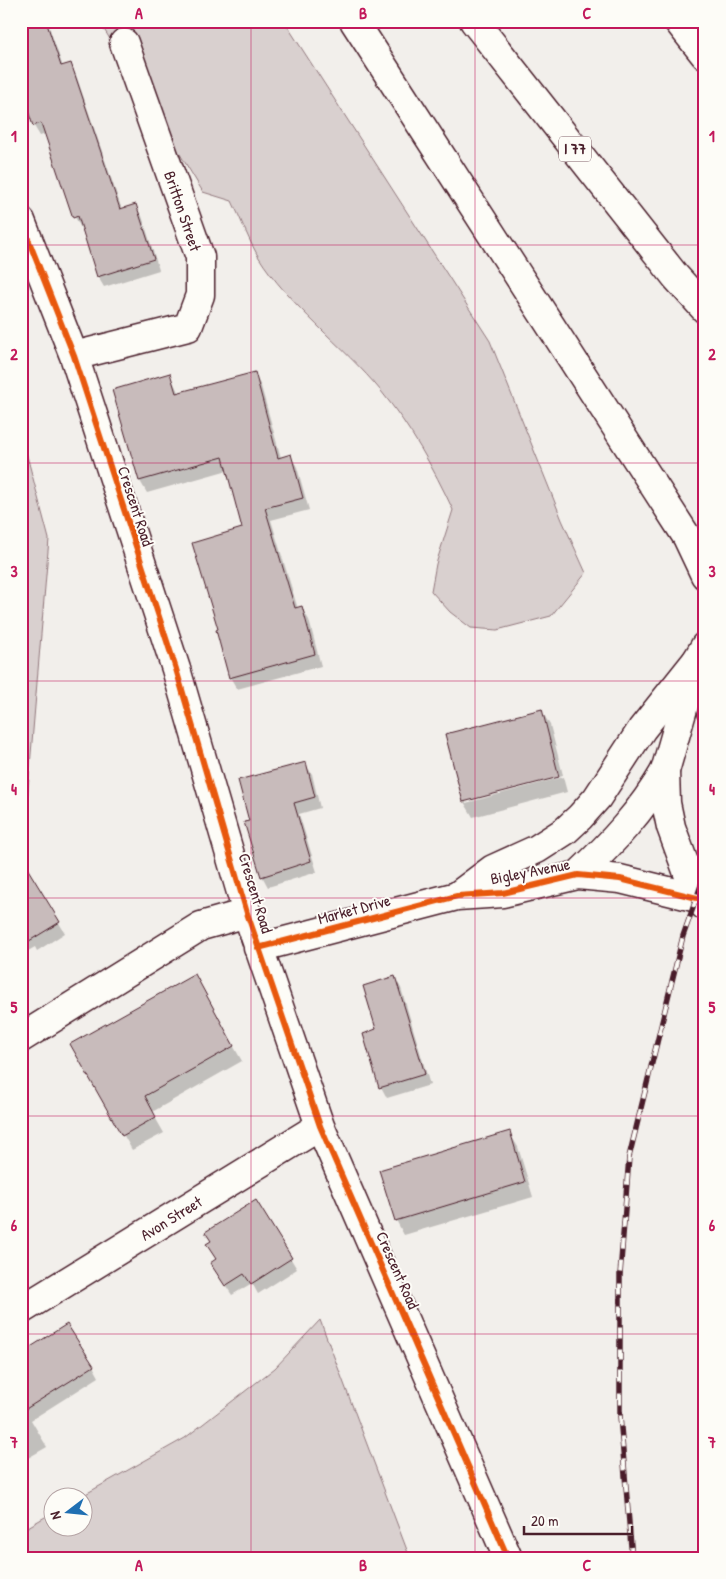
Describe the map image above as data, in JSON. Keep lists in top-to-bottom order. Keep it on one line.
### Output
{"streets":{"main road":["I 77","Britton Street","Crescent Road","Bigley Avenue","Market Drive","Avon Street"]},"crossings":[["Britton Street","Crescent Road"],["Crescent Road","Market Drive"],["Crescent Road","Avon Street"],["Bigley Avenue","Market Drive"]],"scale_bar":"20 m","north":"left","grid":{"columns":["A","B","C"],"rows":["1","2","3","4","5","6","7"]}}
